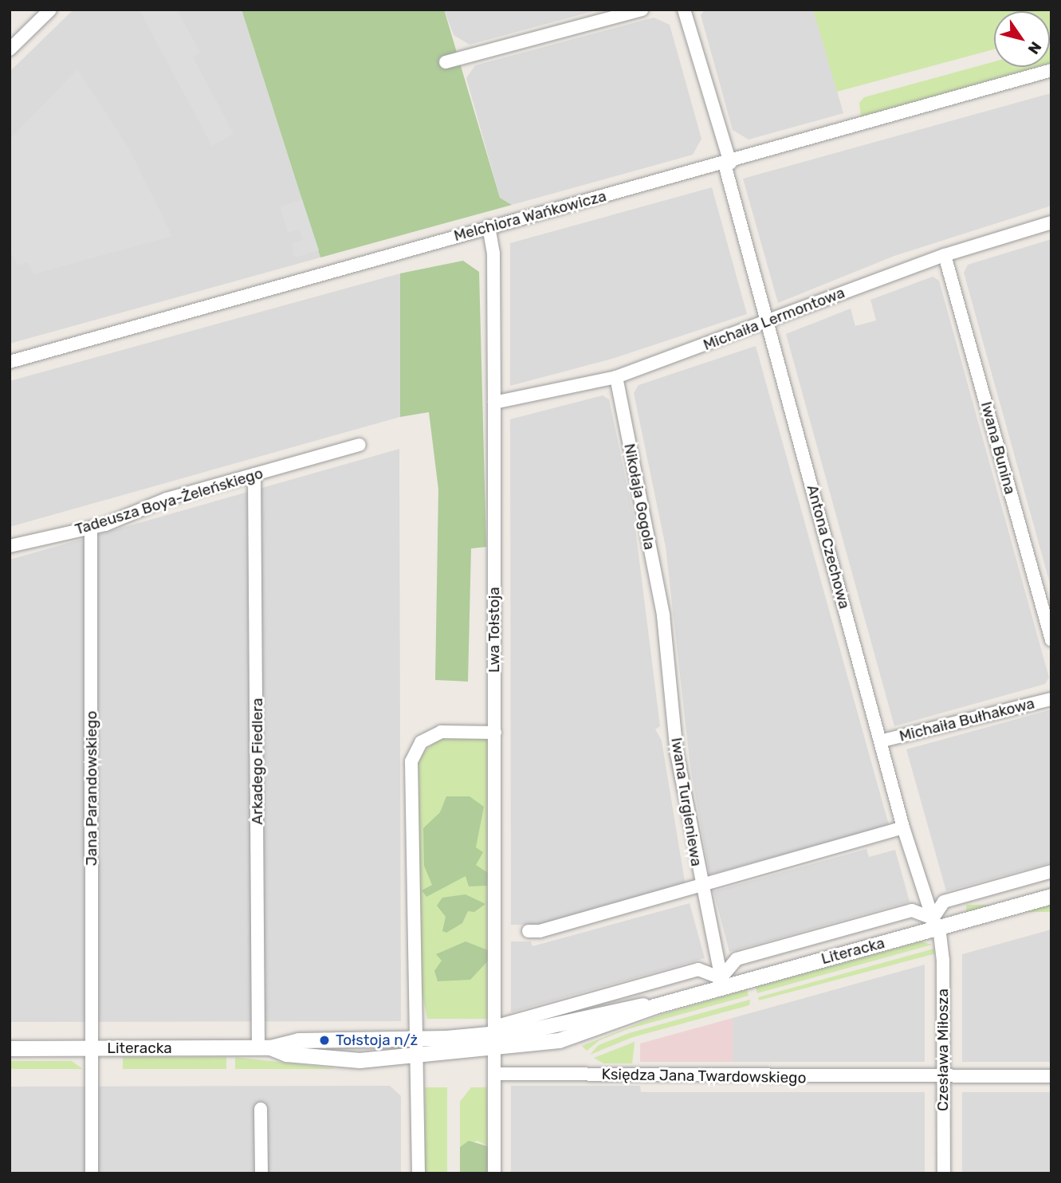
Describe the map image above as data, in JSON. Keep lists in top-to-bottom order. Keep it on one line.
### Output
{"streets":{"street":["Melchiora Wańkowicza","Michaiła Lermontowa","Iwana Bunina","Nikołaja Gogola","Tadeusza Boya-Żeleńskiego","Antona Czechowa","Lwa Tołstoja","Michaiła Bułhakowa","Arkadego Fiedlera","Jana Parandowskiego","Iwana Turgieniewa","Literacka","Czesława Miłosza","Księdza Jana Twardowskiego"]},"crossings":[["Melchiora Wańkowicza","Antona Czechowa"],["Melchiora Wańkowicza","Lwa Tołstoja"],["Michaiła Lermontowa","Iwana Bunina"],["Michaiła Lermontowa","Nikołaja Gogola"],["Michaiła Lermontowa","Antona Czechowa"],["Michaiła Lermontowa","Lwa Tołstoja"],["Nikołaja Gogola","Iwana Turgieniewa"],["Tadeusza Boya-Żeleńskiego","Arkadego Fiedlera"],["Tadeusza Boya-Żeleńskiego","Jana Parandowskiego"],["Antona Czechowa","Michaiła Bułhakowa"],["Antona Czechowa","Literacka"],["Antona Czechowa","Czesława Miłosza"],["Lwa Tołstoja","Literacka"],["Lwa Tołstoja","Księdza Jana Twardowskiego"],["Arkadego Fiedlera","Literacka"],["Jana Parandowskiego","Literacka"],["Iwana Turgieniewa","Literacka"],["Literacka","Czesława Miłosza"],["Czesława Miłosza","Księdza Jana Twardowskiego"]],"places":["Tołstoja n/ż"],"north":"bottom right"}
